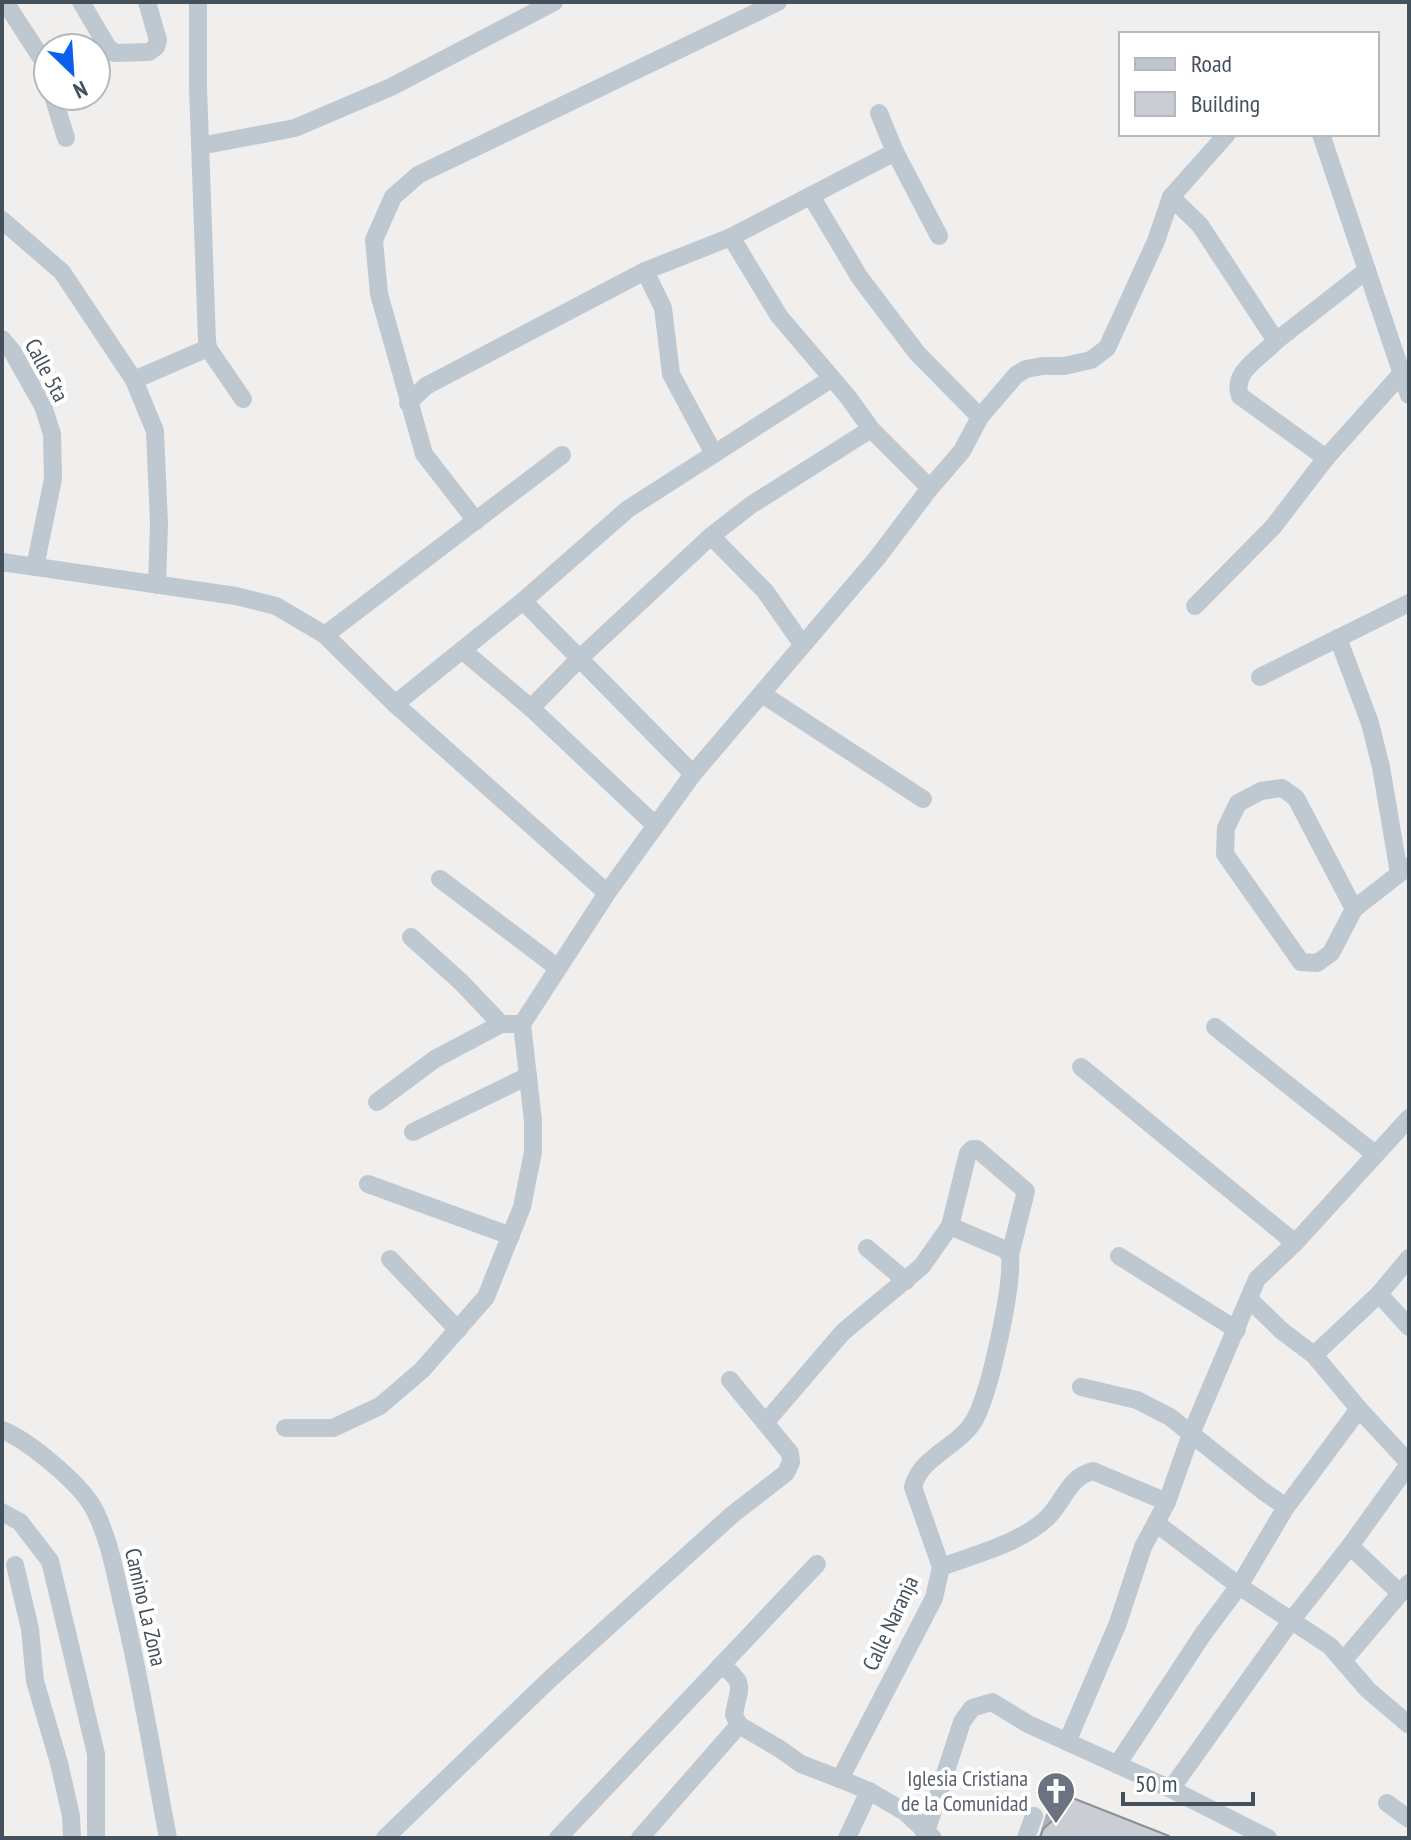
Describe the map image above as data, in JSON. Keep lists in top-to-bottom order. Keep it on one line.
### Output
{"streets":{"street":["Calle 5ta","Camino La Zona","Calle Naranja"]},"places":{"church":["Iglesia Cristiana de la Comunidad"]},"legend":["Road","Building"],"scale_bar":"50 m","north":"bottom right"}
